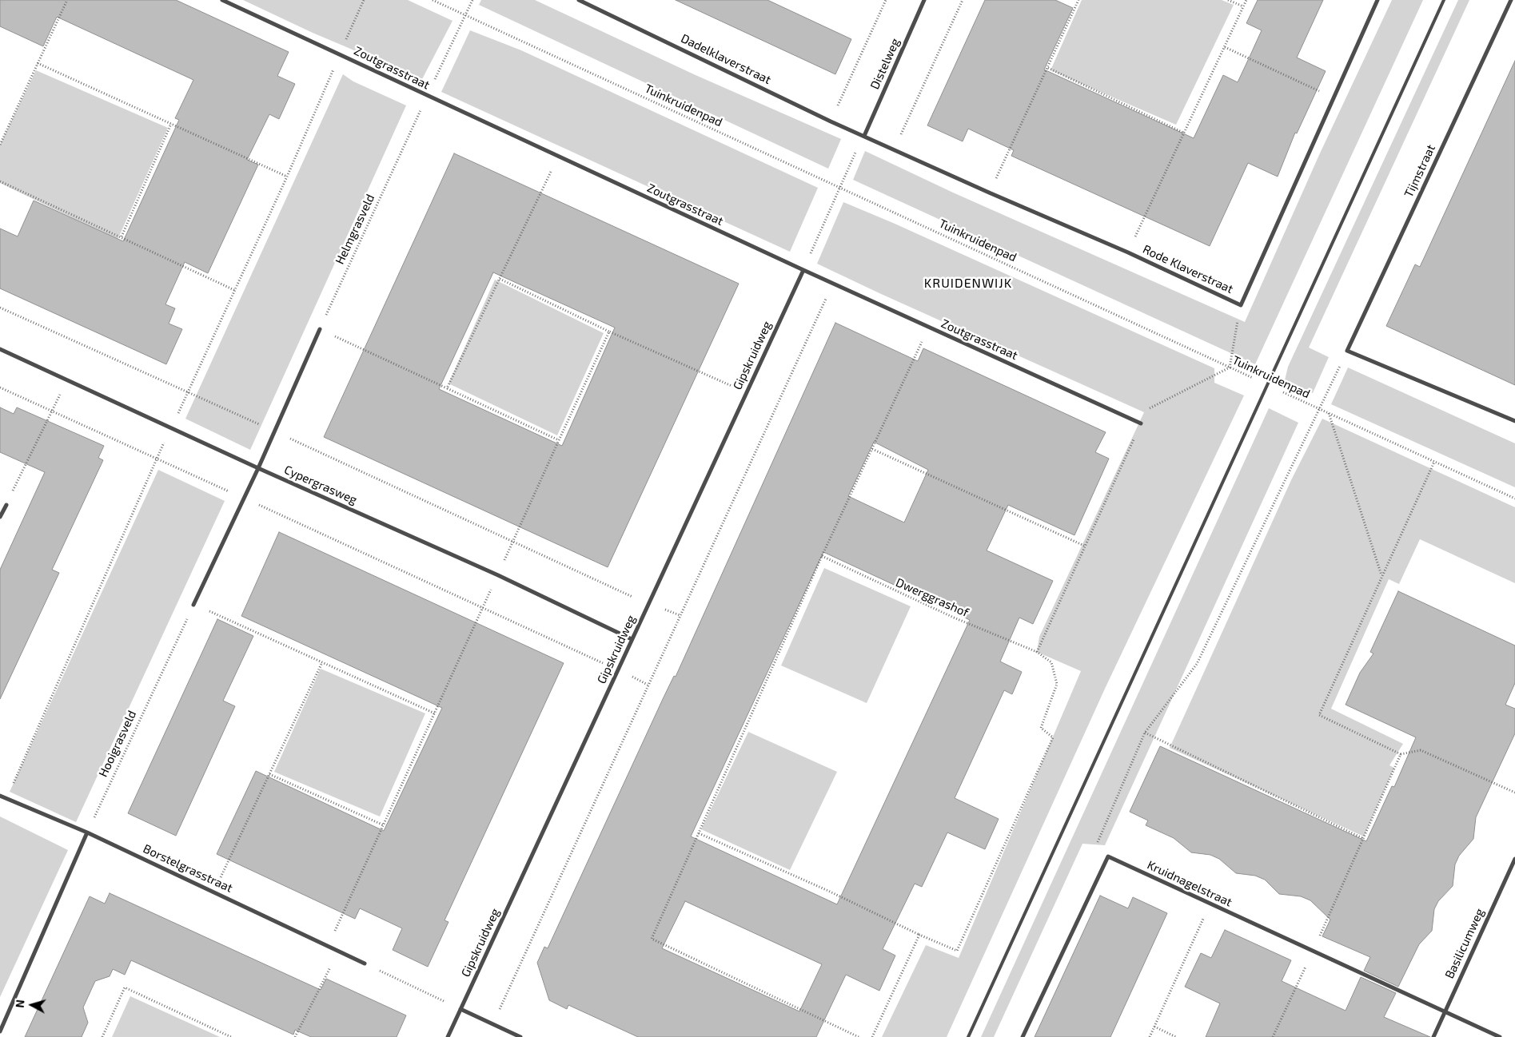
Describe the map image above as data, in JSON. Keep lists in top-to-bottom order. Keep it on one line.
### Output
{"streets":{"street":["Dadelklaverstraat","Distelweg","Zoutgrasstraat","Tijmstraat","Rode Klaverstraat","Gipskruidweg","Cypergrasweg","Borstelgrasstraat","Kruidnagelstraat","Basilicumweg"],"path":["Tuinkruidenpad","Helmgrasveld","Dwerggrashof","Hooigrasveld"]},"crossings":[["Dadelklaverstraat","Distelweg"],["Dadelklaverstraat","Rode Klaverstraat"],["Distelweg","Rode Klaverstraat"],["Zoutgrasstraat","Helmgrasveld"],["Zoutgrasstraat","Gipskruidweg"],["Tuinkruidenpad","Helmgrasveld"],["Gipskruidweg","Cypergrasweg"],["Hooigrasveld","Borstelgrasstraat"],["Kruidnagelstraat","Basilicumweg"]],"districts":["KRUIDENWIJK"],"north":"left"}
